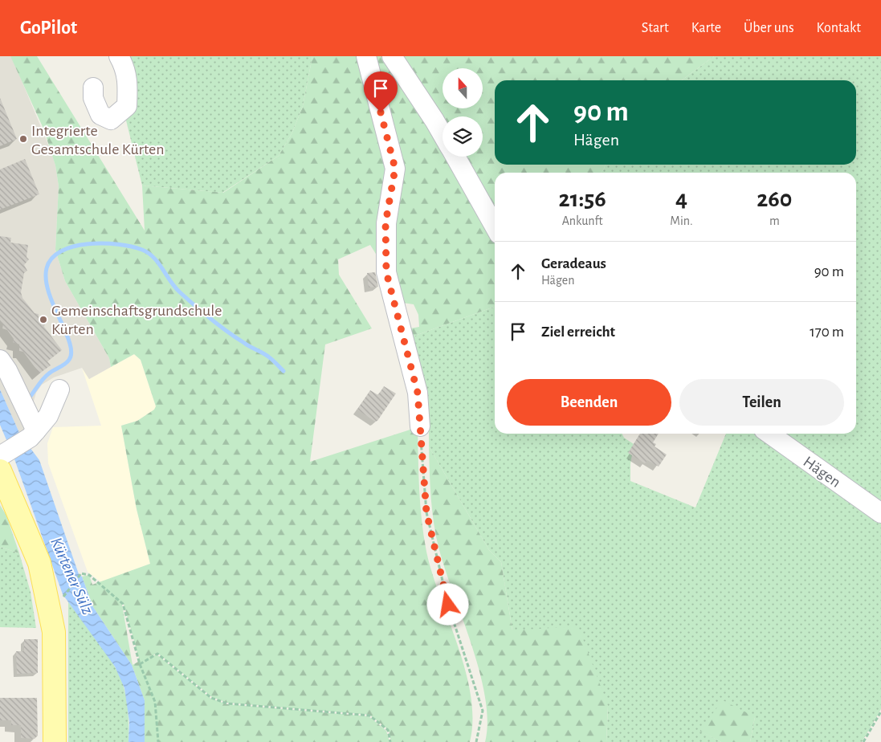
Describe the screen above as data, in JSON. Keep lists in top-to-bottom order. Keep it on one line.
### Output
{"streets":{"street":["Hägen"]},"water":["Kürtener Sülz"],"places":["Integrierte Gesamtschule Kürten","Gemeinschaftsgrundschule Kürten"],"north":"top","page":{"header":"GoPilot","nav":["Start","Karte","Über uns","Kontakt"],"turn":["90 m","Hägen"],"eta":["21:56","Ankunft","4","Min.","260","m"],"list":[{"name":"Geradeaus","note":"Hägen","value":"90 m"},{"name":"Ziel erreicht","value":"170 m"}],"buttons":["Beenden","Teilen"]}}
